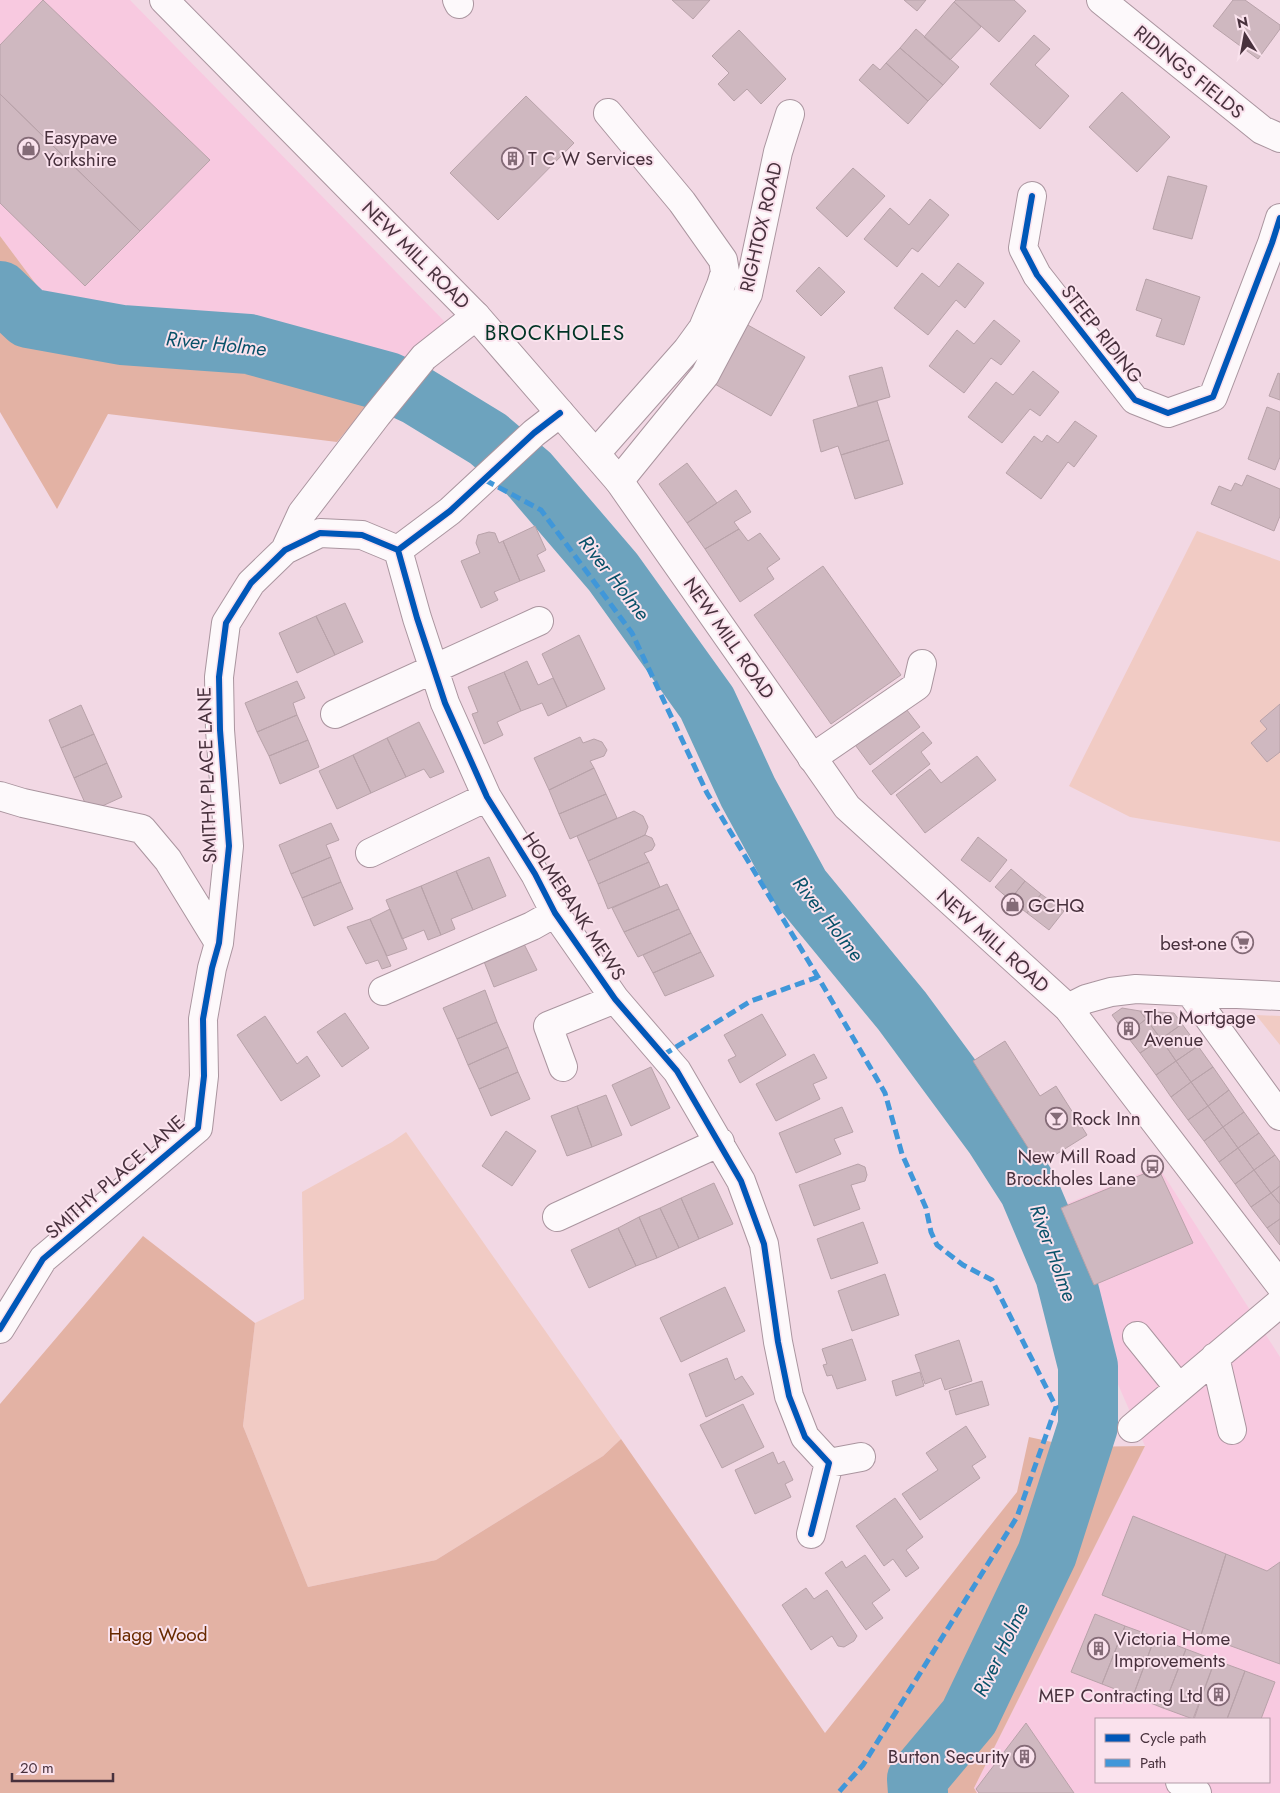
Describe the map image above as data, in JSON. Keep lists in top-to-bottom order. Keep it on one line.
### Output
{"streets":{"street":["RIDINGS FIELDS","RIGHTOX ROAD","NEW MILL ROAD","STEEP RIDING","SMITHY PLACE LANE","HOLMEBANK MEWS"]},"crossings":[["RIGHTOX ROAD","NEW MILL ROAD"],["SMITHY PLACE LANE","HOLMEBANK MEWS"]],"districts":["BROCKHOLES"],"water":["River Holme"],"parks":["Hagg Wood"],"places":{"shop":["Easypave Yorkshire","GCHQ"],"building":["T C W Services","The Mortgage Avenue","Victoria Home Improvements","MEP Contracting Ltd","Burton Security"],"supermarket":["best-one"],"bar":["Rock Inn"],"bus stop":["New Mill Road Brockholes Lane"]},"legend":["Cycle path","Path"],"scale_bar":"20 m","north":"top"}
